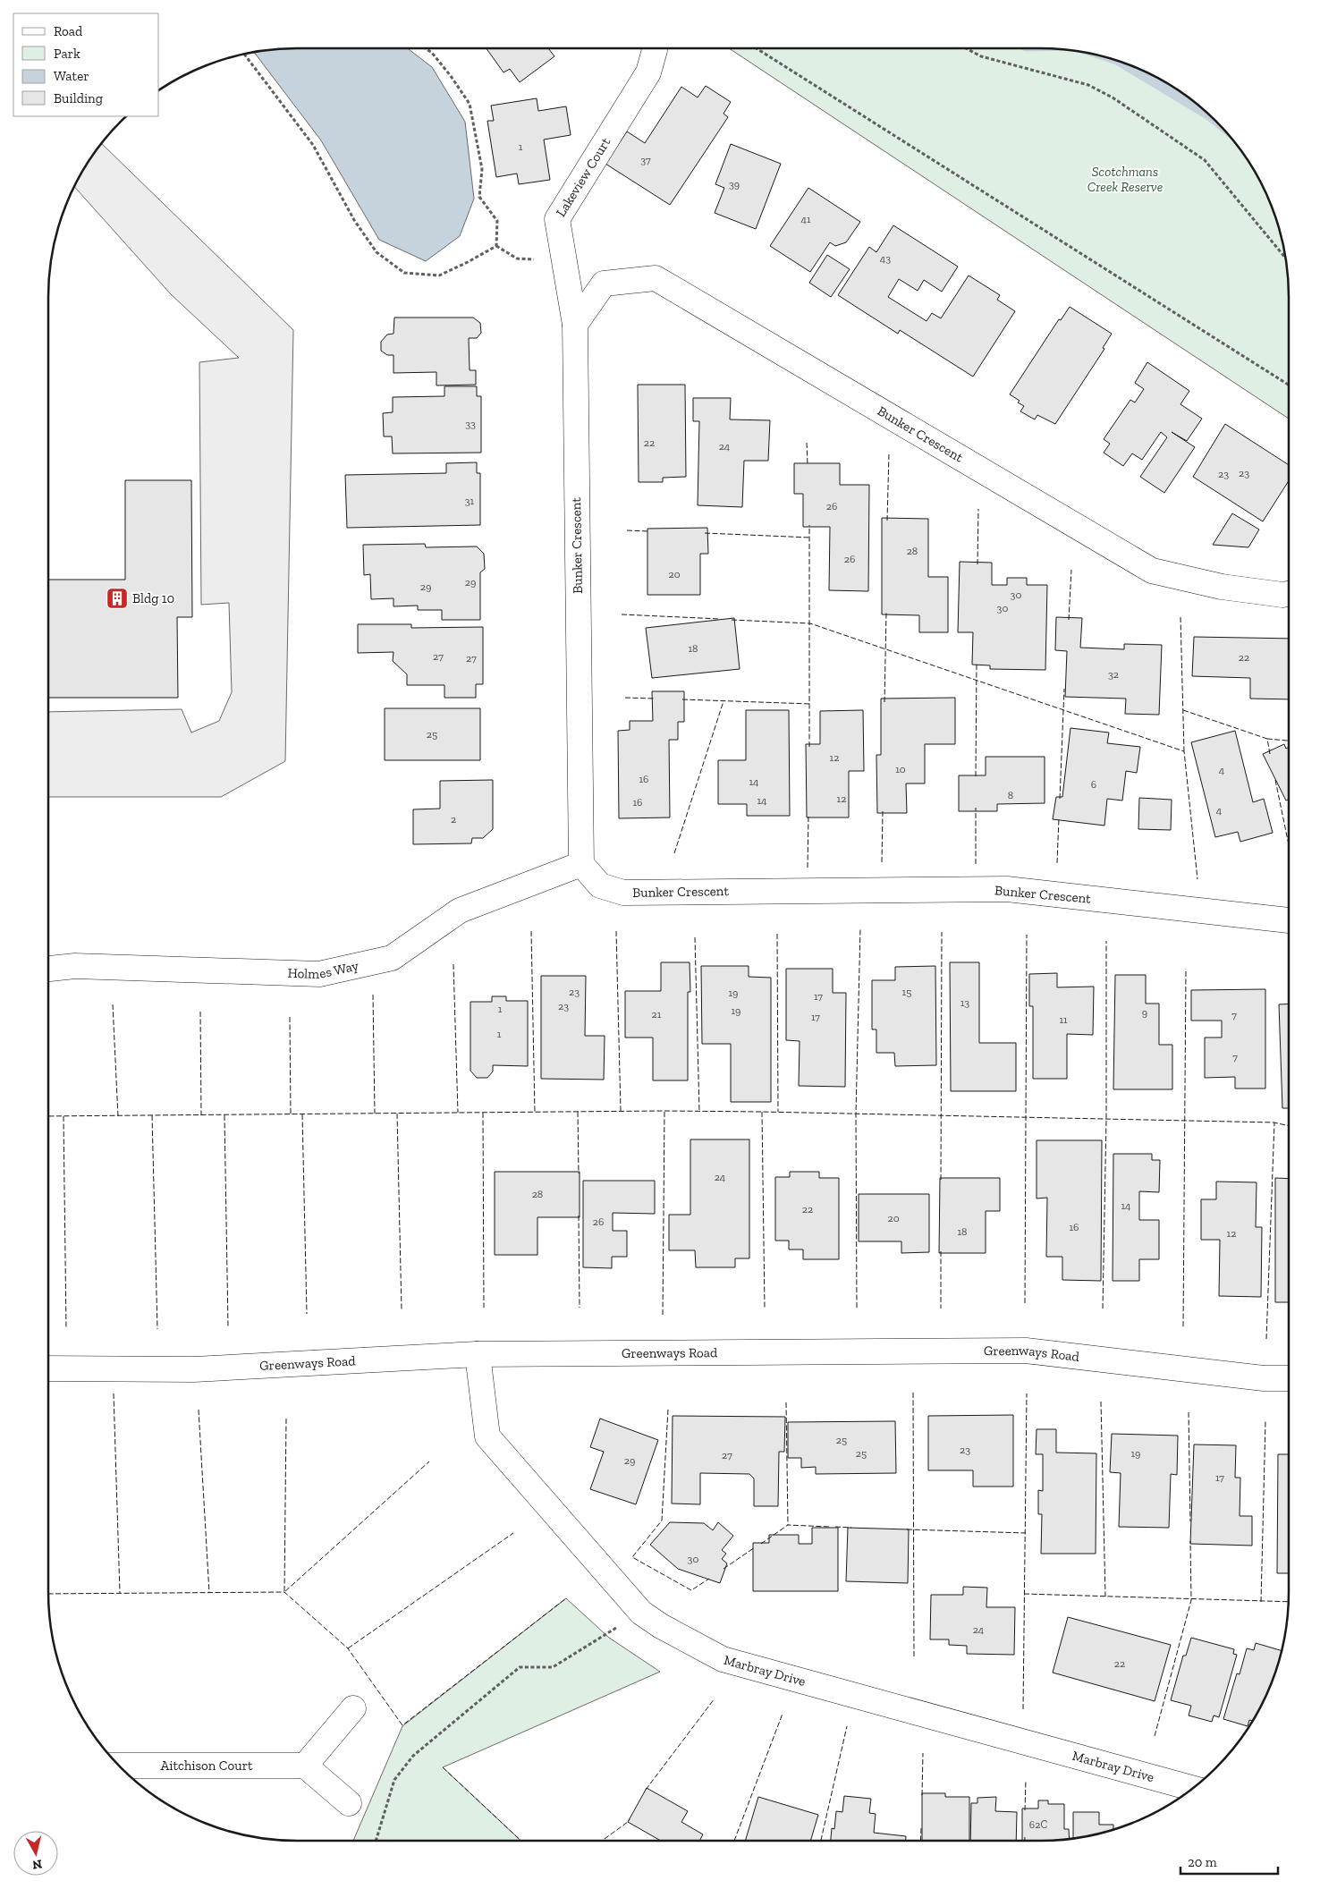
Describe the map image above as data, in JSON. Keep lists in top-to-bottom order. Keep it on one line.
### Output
{"streets":{"street":["Lakeview Court","Bunker Crescent","Holmes Way","Greenways Road","Marbray Drive","Aitchison Court"]},"crossings":[["Lakeview Court","Bunker Crescent"],["Bunker Crescent","Holmes Way"],["Greenways Road","Marbray Drive"]],"parks":["Scotchmans Creek Reserve"],"places":{"building":["Bldg 10"]},"house_numbers":["1","37","39","41","43","33","22","24","23","23","31","26","28","26","20","29","29","30","30","18","27","22","27","32","25","12","10","4","16","14","6","8","12","14","16","4","2","23","15","19","17","13","23","1","19","9","21","7","17","11","1","7","24","28","14","22","20","26","16","18","12","25","23","25","19","27","29","17","30","24","22","62C"],"legend":["Road","Park","Water","Building"],"scale_bar":"20 m","north":"bottom"}
